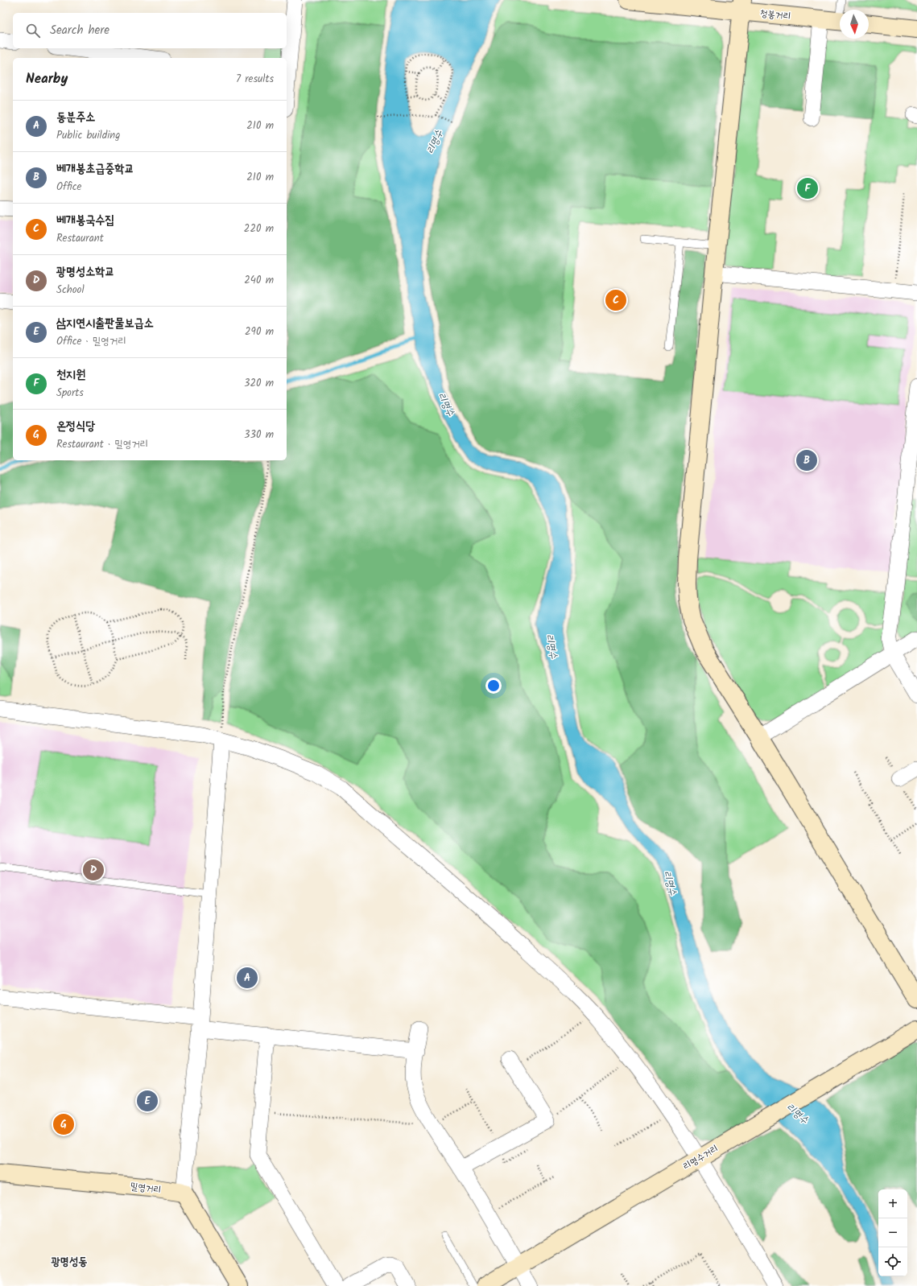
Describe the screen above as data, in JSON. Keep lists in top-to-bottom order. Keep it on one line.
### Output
{"streets":{"street":["청봉거리","리명수거리","밀영거리"]},"districts":["광명성동"],"water":["리명수"],"north":"bottom","page":{"search":"Search here","heading":["Nearby","7 results"],"list":[{"mark":"A","name":"동분주소","note":"Public building","value":"210 m"},{"mark":"B","name":"베개봉초급중학교","note":"Office","value":"210 m"},{"mark":"C","name":"베개봉국수집","note":"Restaurant","value":"220 m"},{"mark":"D","name":"광명성소학교","note":"School","value":"240 m"},{"mark":"E","name":"삼지연시출판물보급소","note":"Office · 밀영거리","value":"290 m"},{"mark":"F","name":"천지원","note":"Sports","value":"320 m"},{"mark":"G","name":"온정식당","note":"Restaurant · 밀영거리","value":"330 m"}],"pins":["F","C","B","D","A","E","G"],"map_buttons":["+","−"]}}
